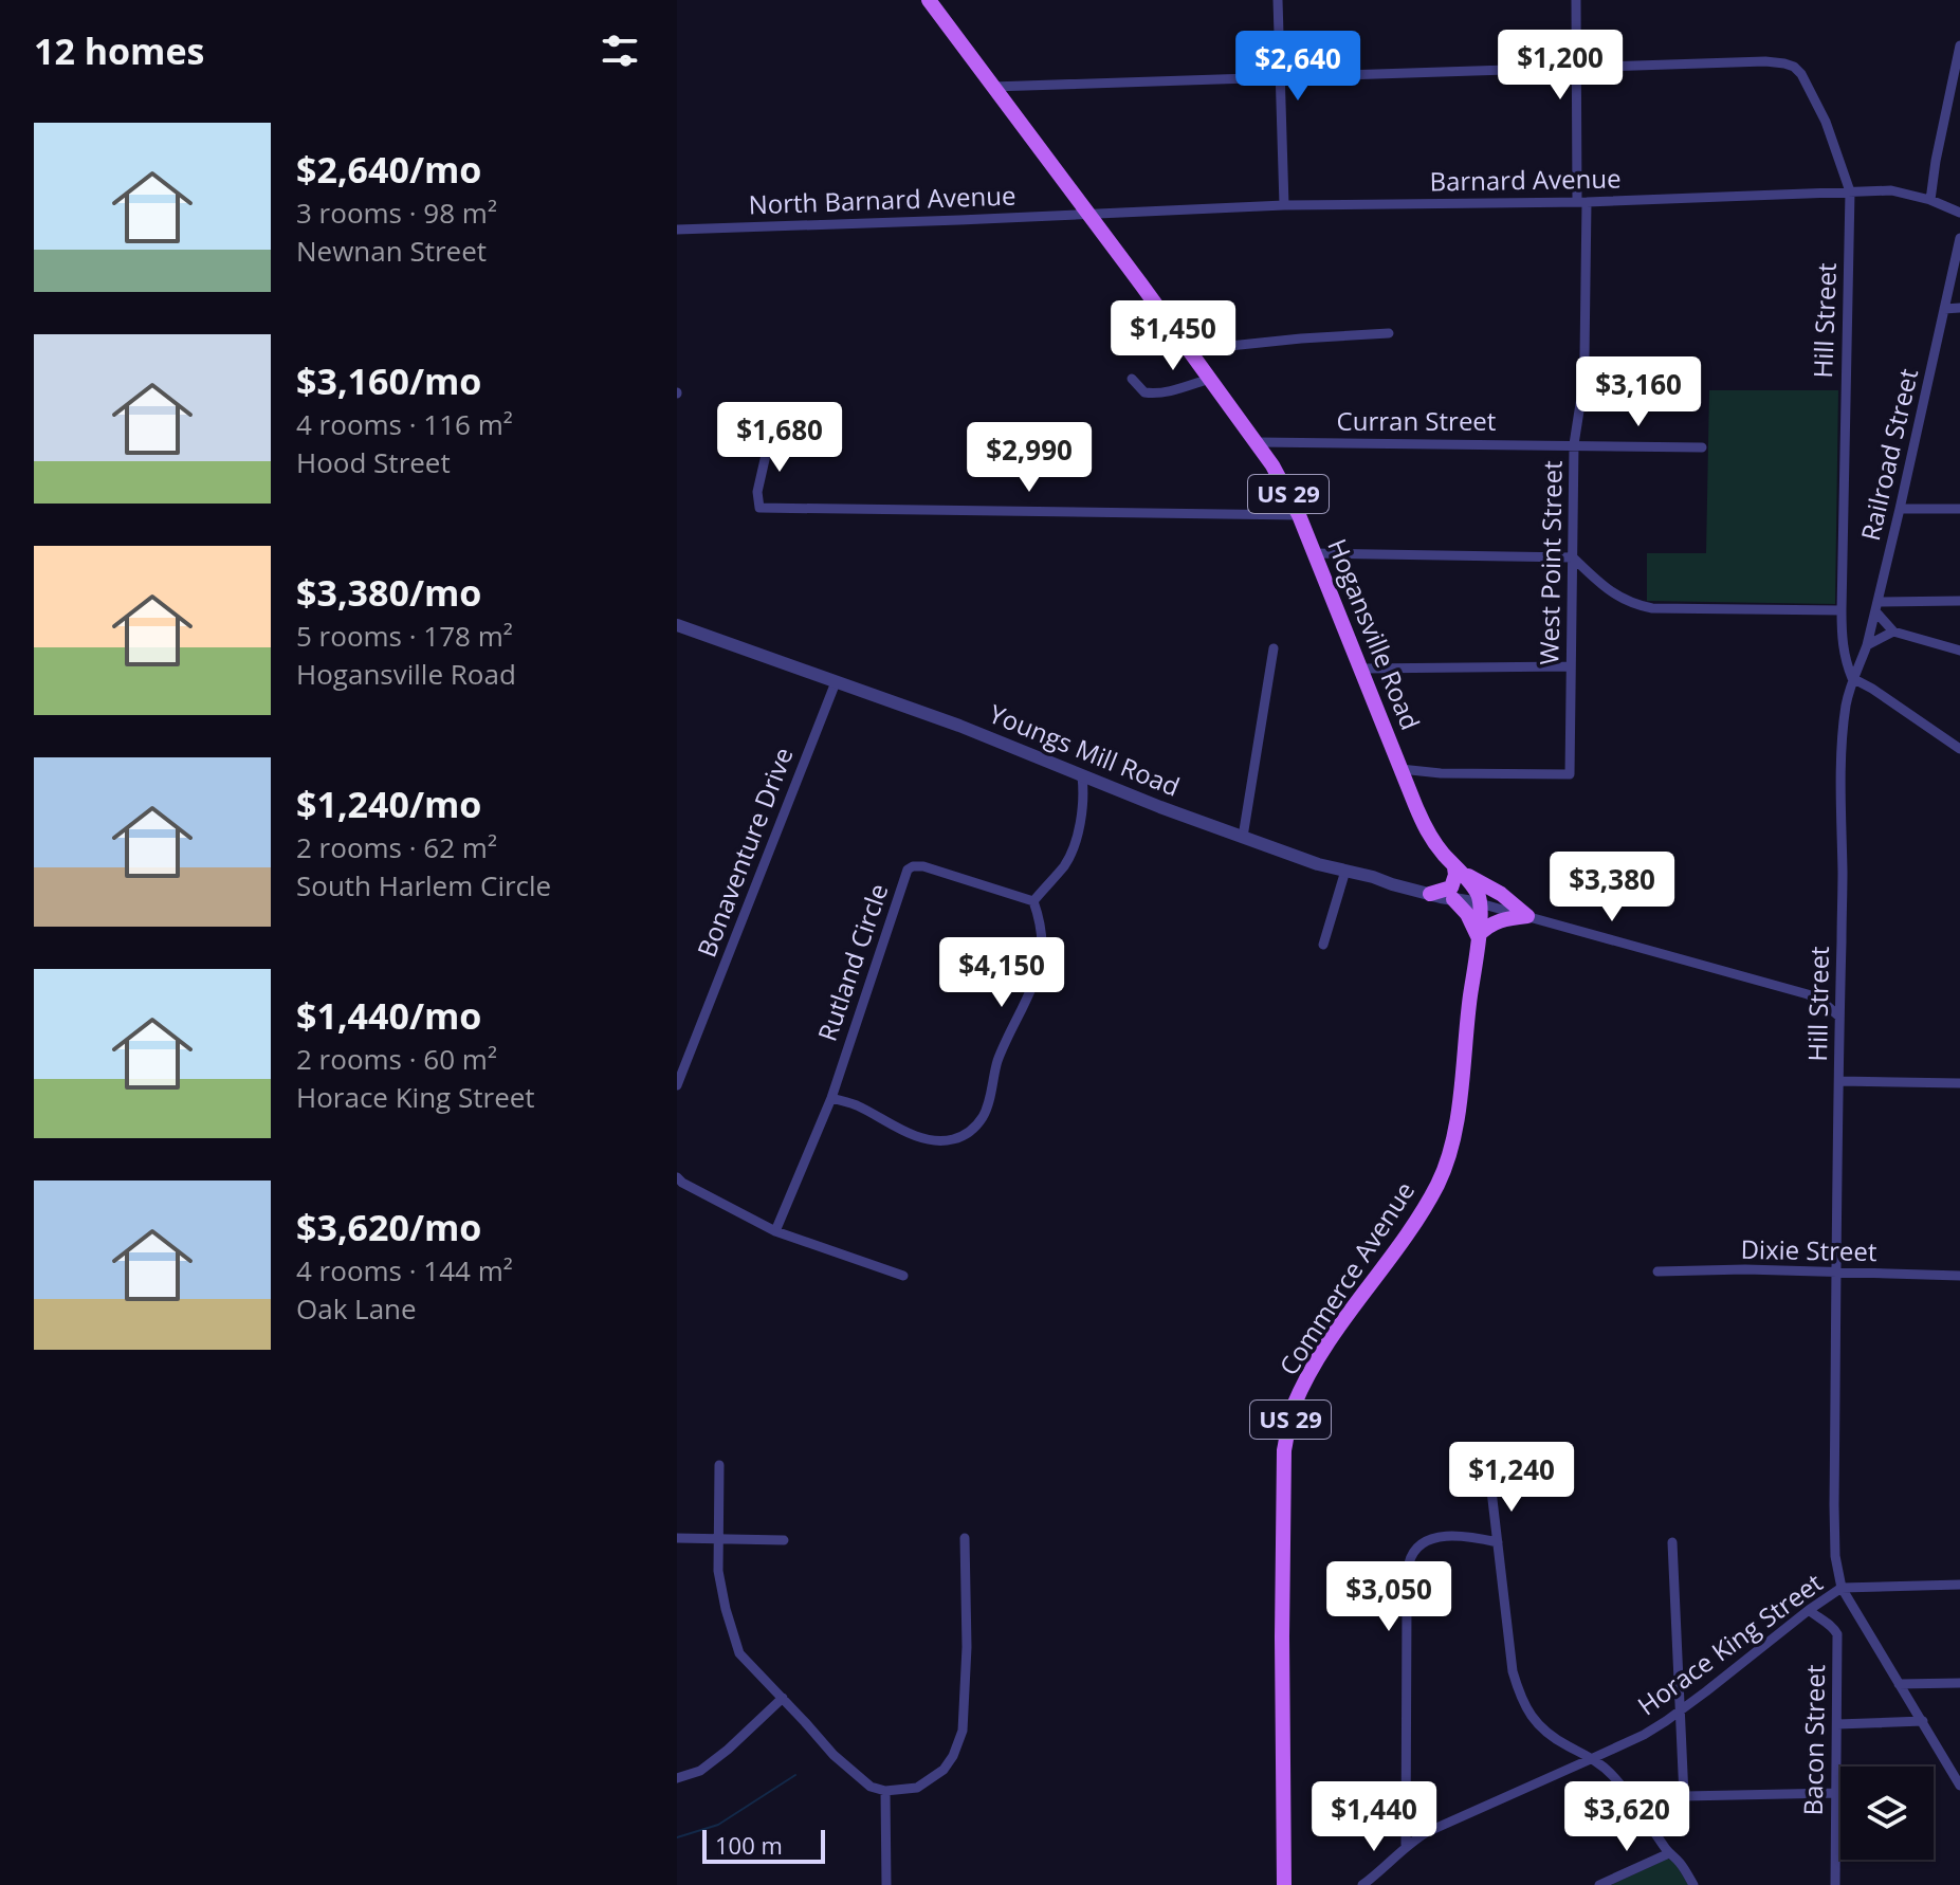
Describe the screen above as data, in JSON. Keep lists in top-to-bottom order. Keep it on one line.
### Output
{"streets":{"main road":["US 29","Hogansville Road","Commerce Avenue"],"street":["Barnard Avenue","North Barnard Avenue","Hill Street","Curran Street","Railroad Street","West Point Street","Youngs Mill Road","Bonaventure Drive","Rutland Circle","Dixie Street","Horace King Street","Bacon Street"]},"crossings":[["Barnard Avenue","North Barnard Avenue"],["Barnard Avenue","Hill Street"],["Barnard Avenue","West Point Street"],["Barnard Avenue","Hogansville Road"],["North Barnard Avenue","Hogansville Road"],["Hill Street","Railroad Street"],["Hill Street","Dixie Street"],["Hill Street","Horace King Street"],["Curran Street","West Point Street"],["Curran Street","Hogansville Road"],["West Point Street","Hogansville Road"],["Hogansville Road","Youngs Mill Road"],["Hogansville Road","Commerce Avenue"],["Youngs Mill Road","Bonaventure Drive"],["Youngs Mill Road","Commerce Avenue"],["Horace King Street","Bacon Street"]],"scale_bar":"100 m","page":{"heading":"12 homes","price":["$1,200","$2,640","$1,450","$3,160","$1,680","$2,990","$3,380","$4,150","$1,240","$3,050","$1,440","$3,620"],"list":[{"name":"$2,640/mo","note":"3 rooms · 98 m² · Newnan Street"},{"name":"$3,160/mo","note":"4 rooms · 116 m² · Hood Street"},{"name":"$3,380/mo","note":"5 rooms · 178 m² · Hogansville Road"},{"name":"$1,240/mo","note":"2 rooms · 62 m² · South Harlem Circle"},{"name":"$1,440/mo","note":"2 rooms · 60 m² · Horace King Street"},{"name":"$3,620/mo","note":"4 rooms · 144 m² · Oak Lane"}],"scale":"100 m"}}
